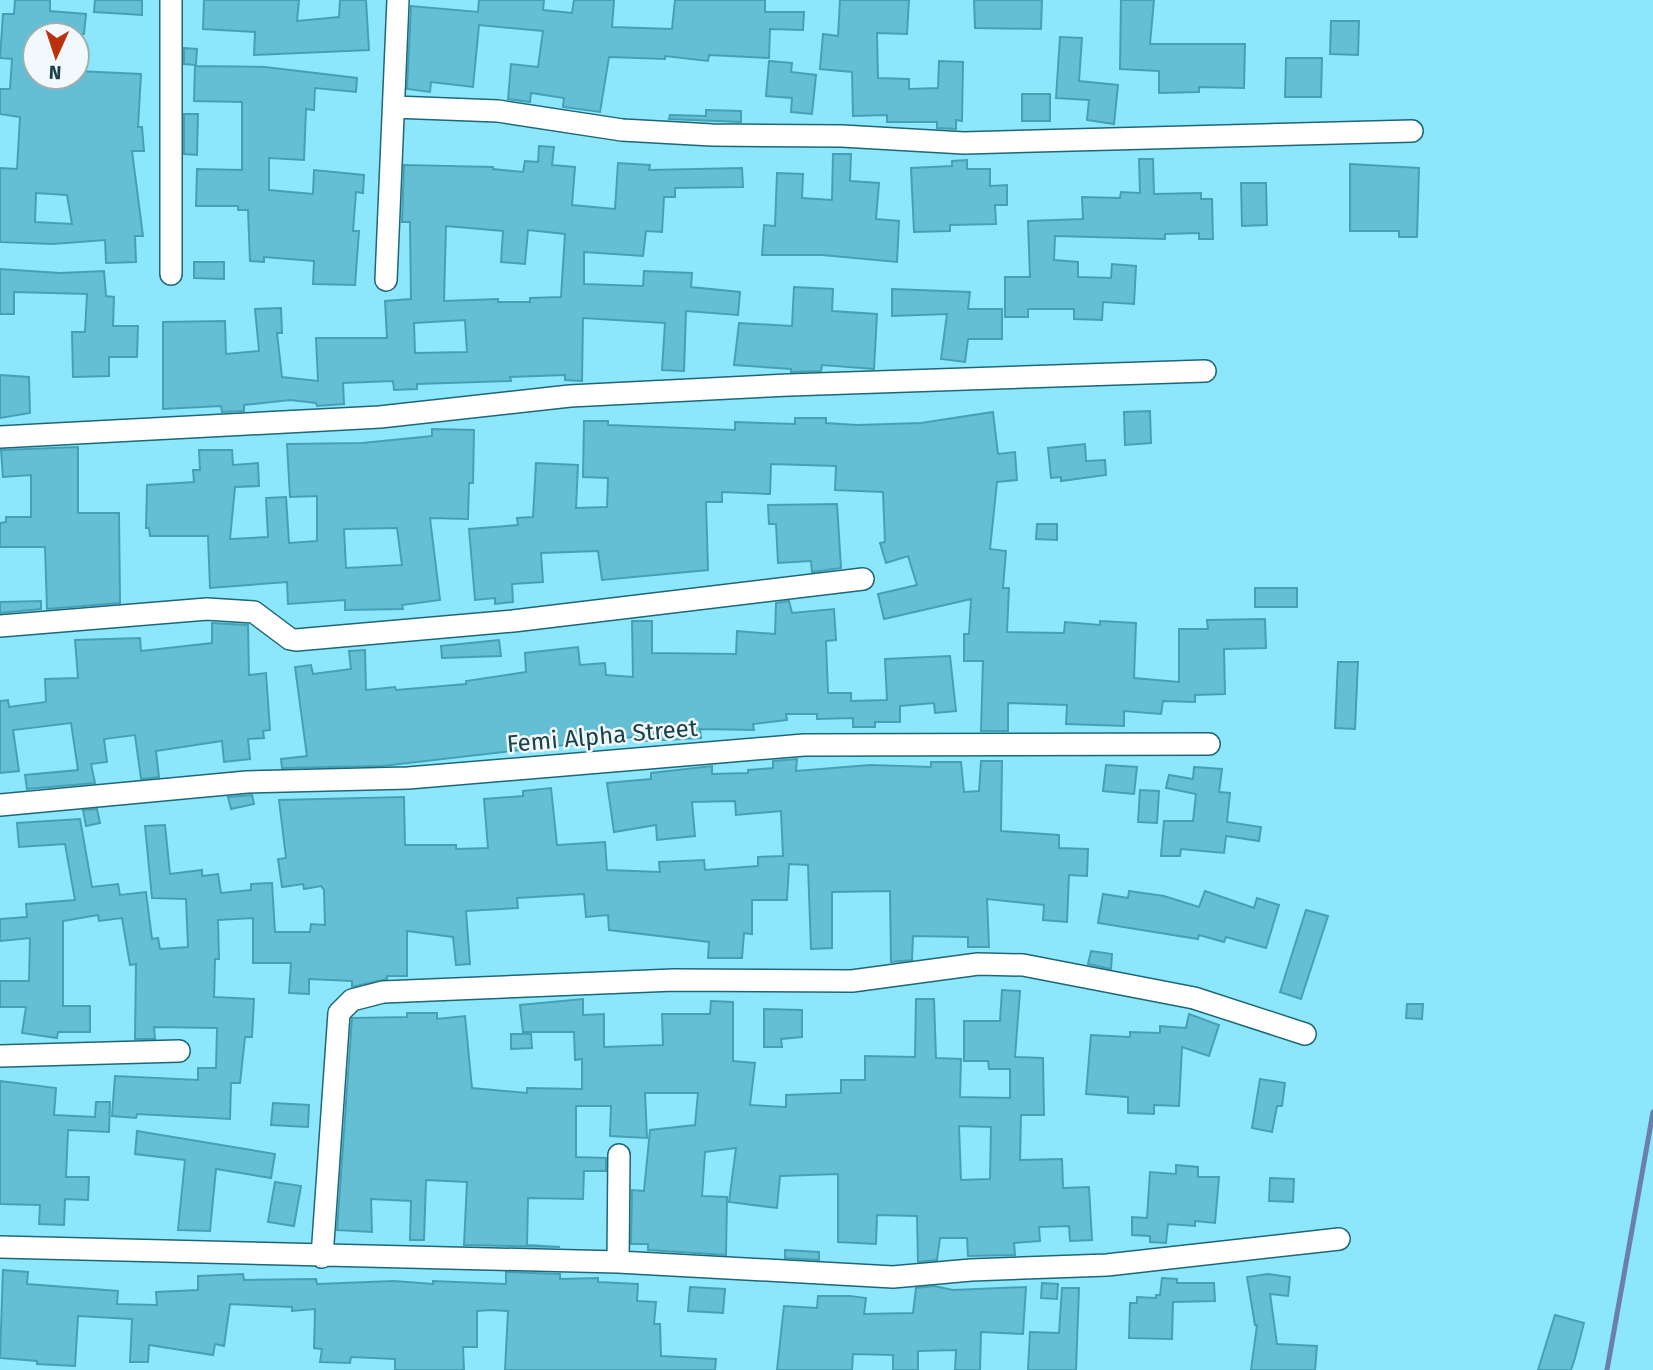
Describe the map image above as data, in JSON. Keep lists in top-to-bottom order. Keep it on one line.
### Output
{"streets":{"street":["Femi Alpha Street"]},"north":"bottom"}
